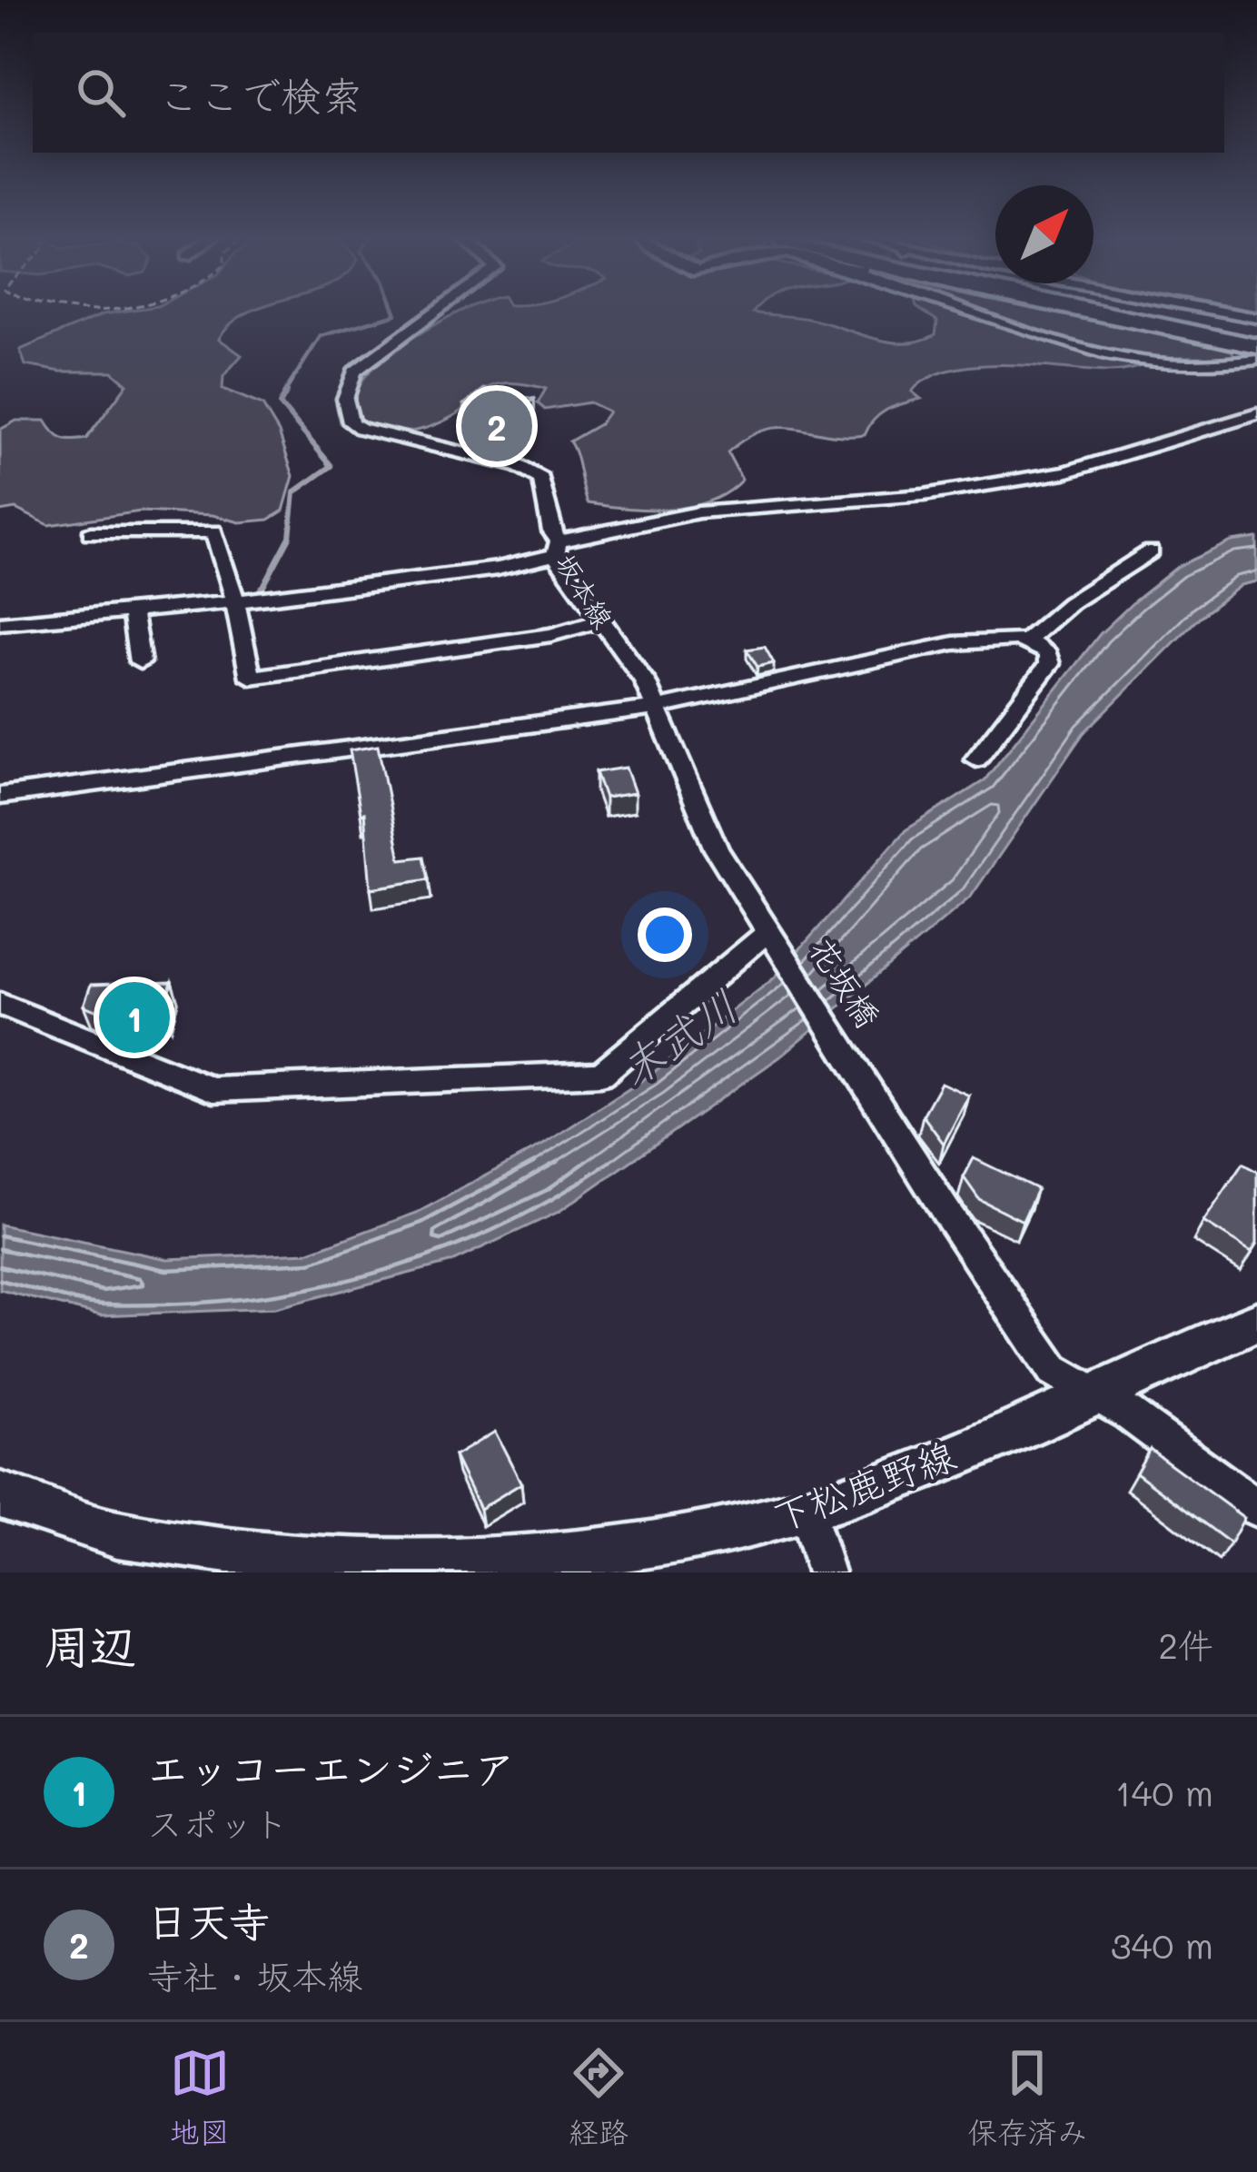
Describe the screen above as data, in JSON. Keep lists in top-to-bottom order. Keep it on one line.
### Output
{"streets":{"main road":["下松鹿野線"],"street":["坂本線","花坂橋"]},"crossings":[["坂本線","花坂橋"],["花坂橋","下松鹿野線"]],"water":["末武川"],"north":"top right","page":{"search":"ここで検索","pins":["2","1"],"heading":["周辺","2件"],"list":[{"mark":"1","name":"エッコーエンジニア","note":"スポット","value":"140 m"},{"mark":"2","name":"日天寺","note":"寺社 · 坂本線","value":"340 m"}],"nav":["地図","経路","保存済み"]}}
